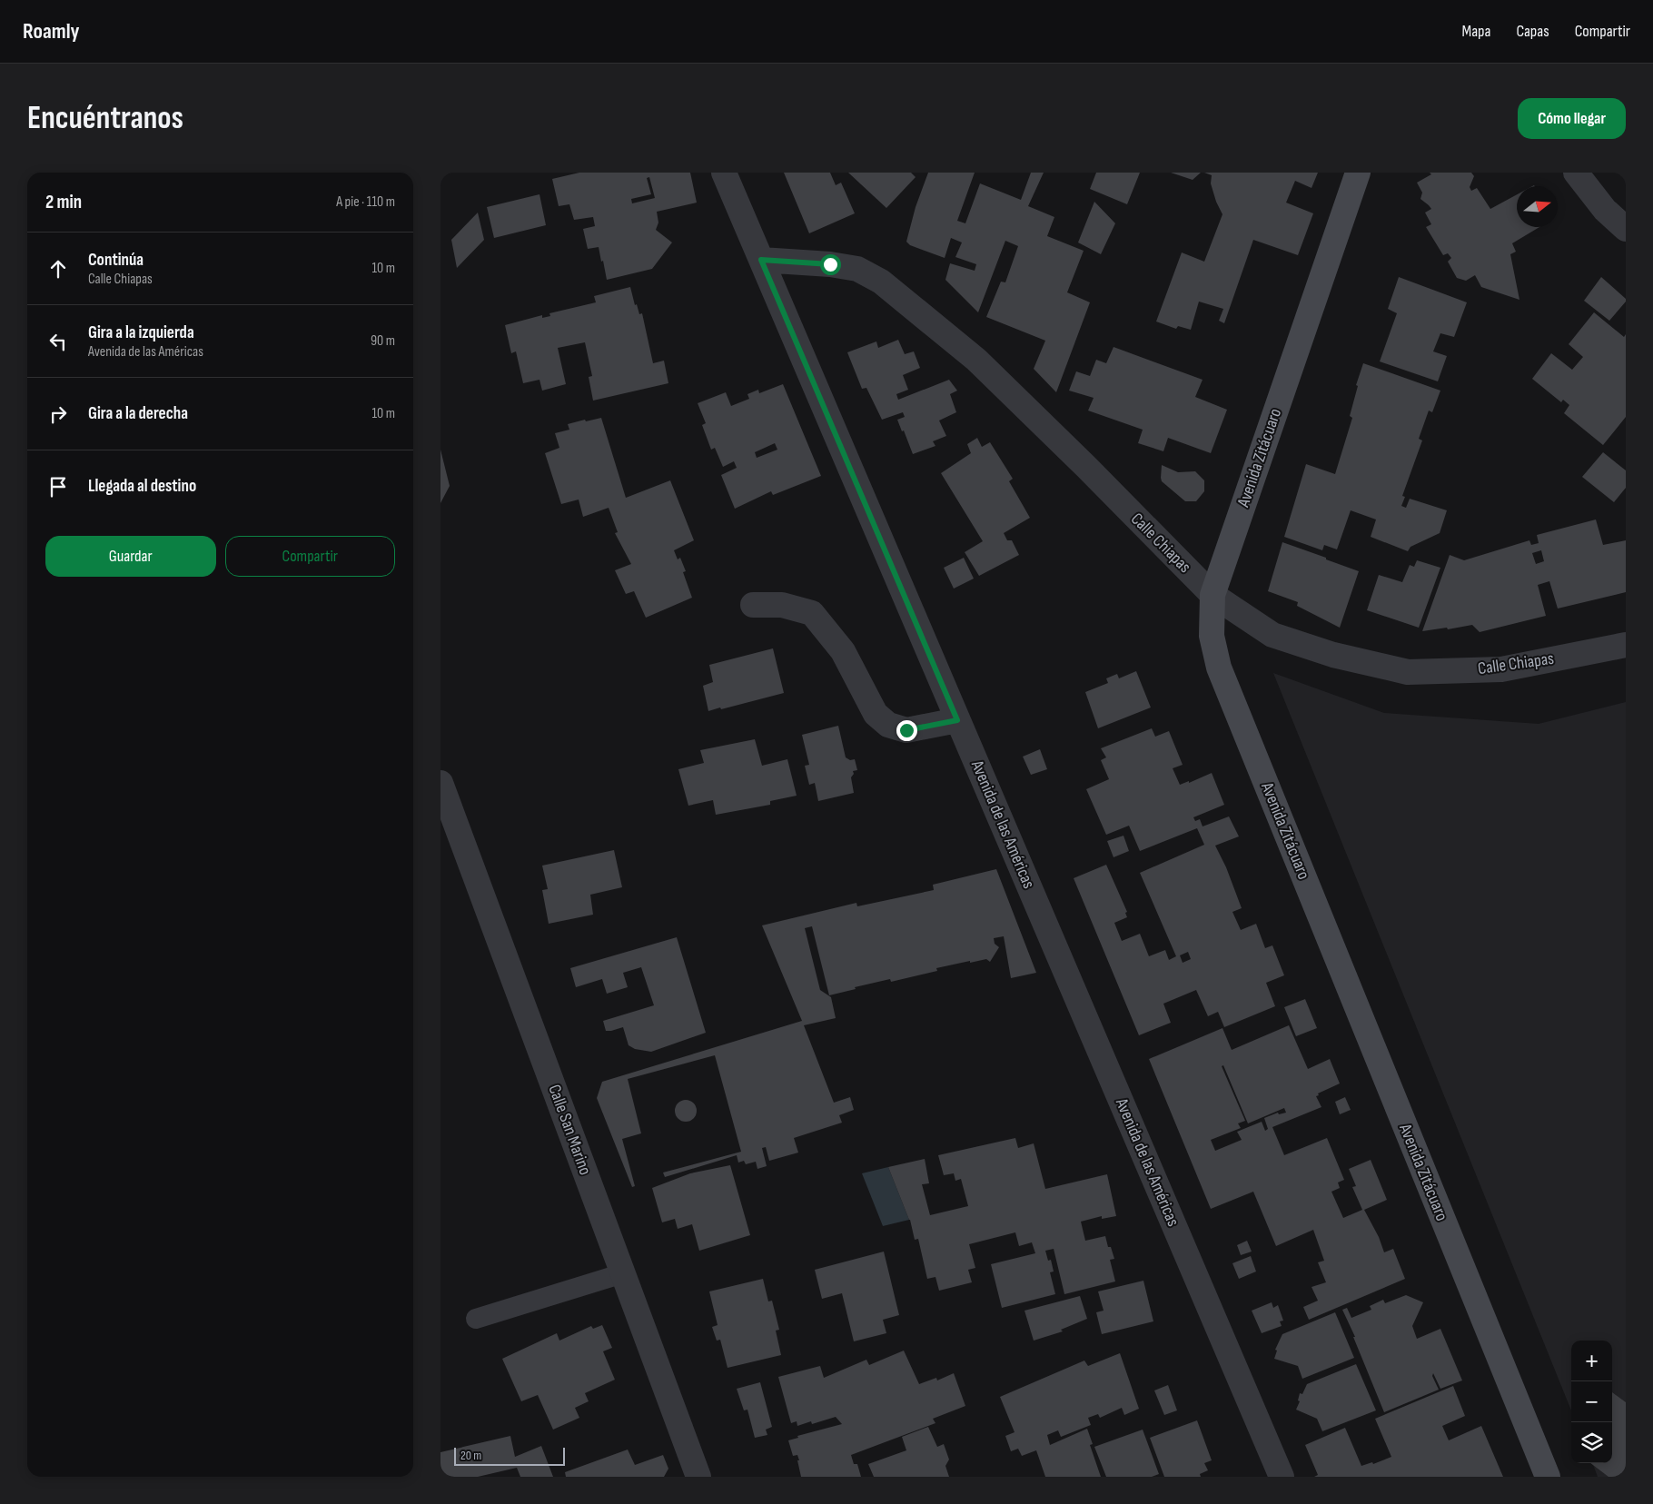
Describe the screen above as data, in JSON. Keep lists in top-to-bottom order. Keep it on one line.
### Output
{"streets":{"street":["Avenida Zitácuaro","Calle Chiapas","Avenida de las Américas","Calle San Marino"]},"crossings":[["Avenida Zitácuaro","Calle Chiapas"],["Calle Chiapas","Avenida de las Américas"]],"scale_bar":"20 m","north":"right","page":{"header":"Roamly","nav":["Mapa","Capas","Compartir"],"buttons":["Cómo llegar",["Guardar","Compartir"]],"title":"Encuéntranos","heading":["2 min","A pie · 110 m"],"list":[["Continúa","Calle Chiapas","10 m"],["Gira a la izquierda","Avenida de las Américas","90 m"],["Gira a la derecha","10 m"],"Llegada al destino"],"map_buttons":["+","−"],"scale":"20 m"}}
